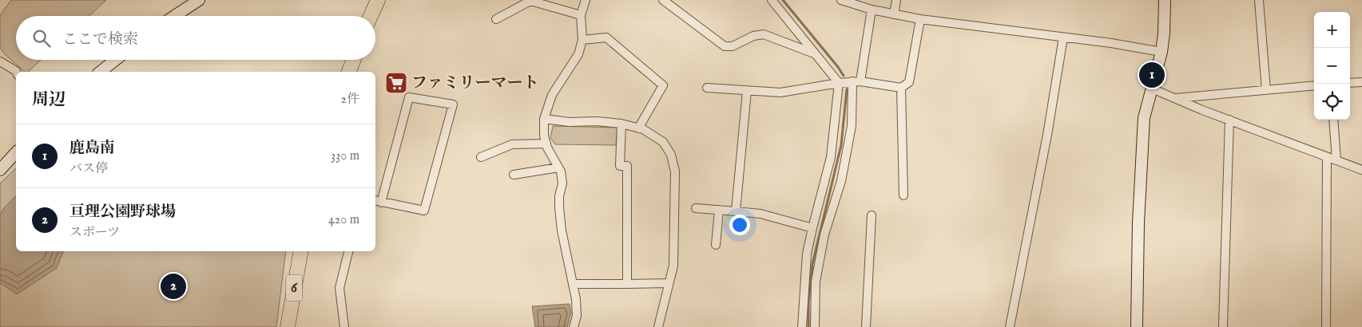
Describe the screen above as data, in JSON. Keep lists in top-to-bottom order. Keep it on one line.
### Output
{"streets":{"highway":["6"]},"places":{"supermarket":["ファミリーマート"]},"page":{"map_buttons":["+","−"],"search":"ここで検索","pins":["1","2"],"heading":["周辺","2件"],"list":[{"mark":"1","name":"鹿島南","note":"バス停","value":"330 m"},{"mark":"2","name":"亘理公園野球場","note":"スポーツ","value":"420 m"}]}}
